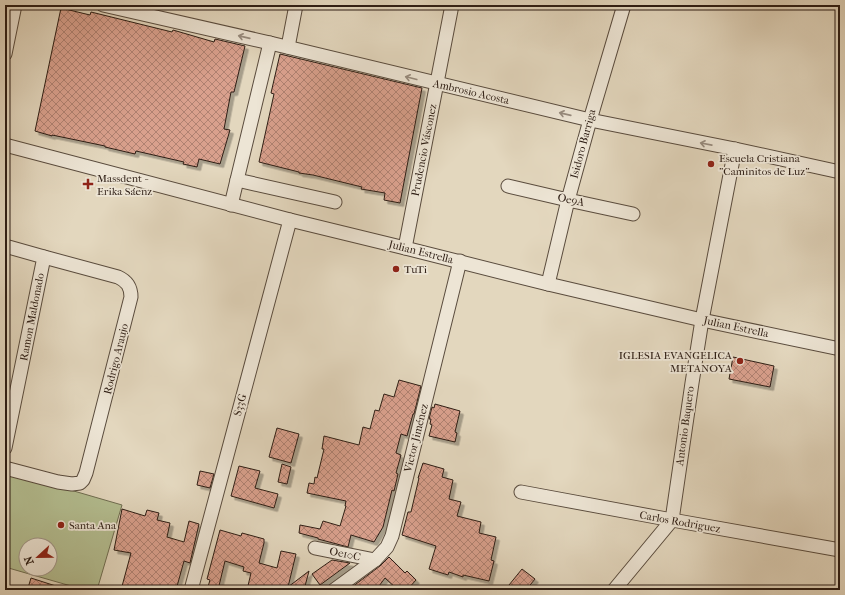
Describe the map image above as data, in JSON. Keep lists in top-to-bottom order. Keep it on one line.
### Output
{"streets":{"street":["Ambrosio Acosta","Isidoro Barriga","Prudencio Vásconez","Oe9A","Julian Estrella","Ramon Maldonado","Rodrigo Araujo","S33G","Antonio Baquero","Victor Jiménez","Carlos Rodriguez","Oe10C"]},"crossings":[["Ambrosio Acosta","Isidoro Barriga"],["Ambrosio Acosta","Prudencio Vásconez"],["Ambrosio Acosta","Antonio Baquero"],["Isidoro Barriga","Oe9A"],["Isidoro Barriga","Julian Estrella"],["Prudencio Vásconez","Julian Estrella"],["Julian Estrella","S33G"],["Julian Estrella","Antonio Baquero"],["Julian Estrella","Victor Jiménez"],["Ramon Maldonado","Rodrigo Araujo"],["Antonio Baquero","Carlos Rodriguez"],["Victor Jiménez","Oe10C"]],"one_way":["Ambrosio Acosta"],"places":{"other":["Escuela Cristiana \"Caminitos de Luz\"","TuTi","IGLESIA EVANGELICA METANOYA","Santa Ana"],"health":["Massdent - Erika Sáenz"]},"north":"left"}
